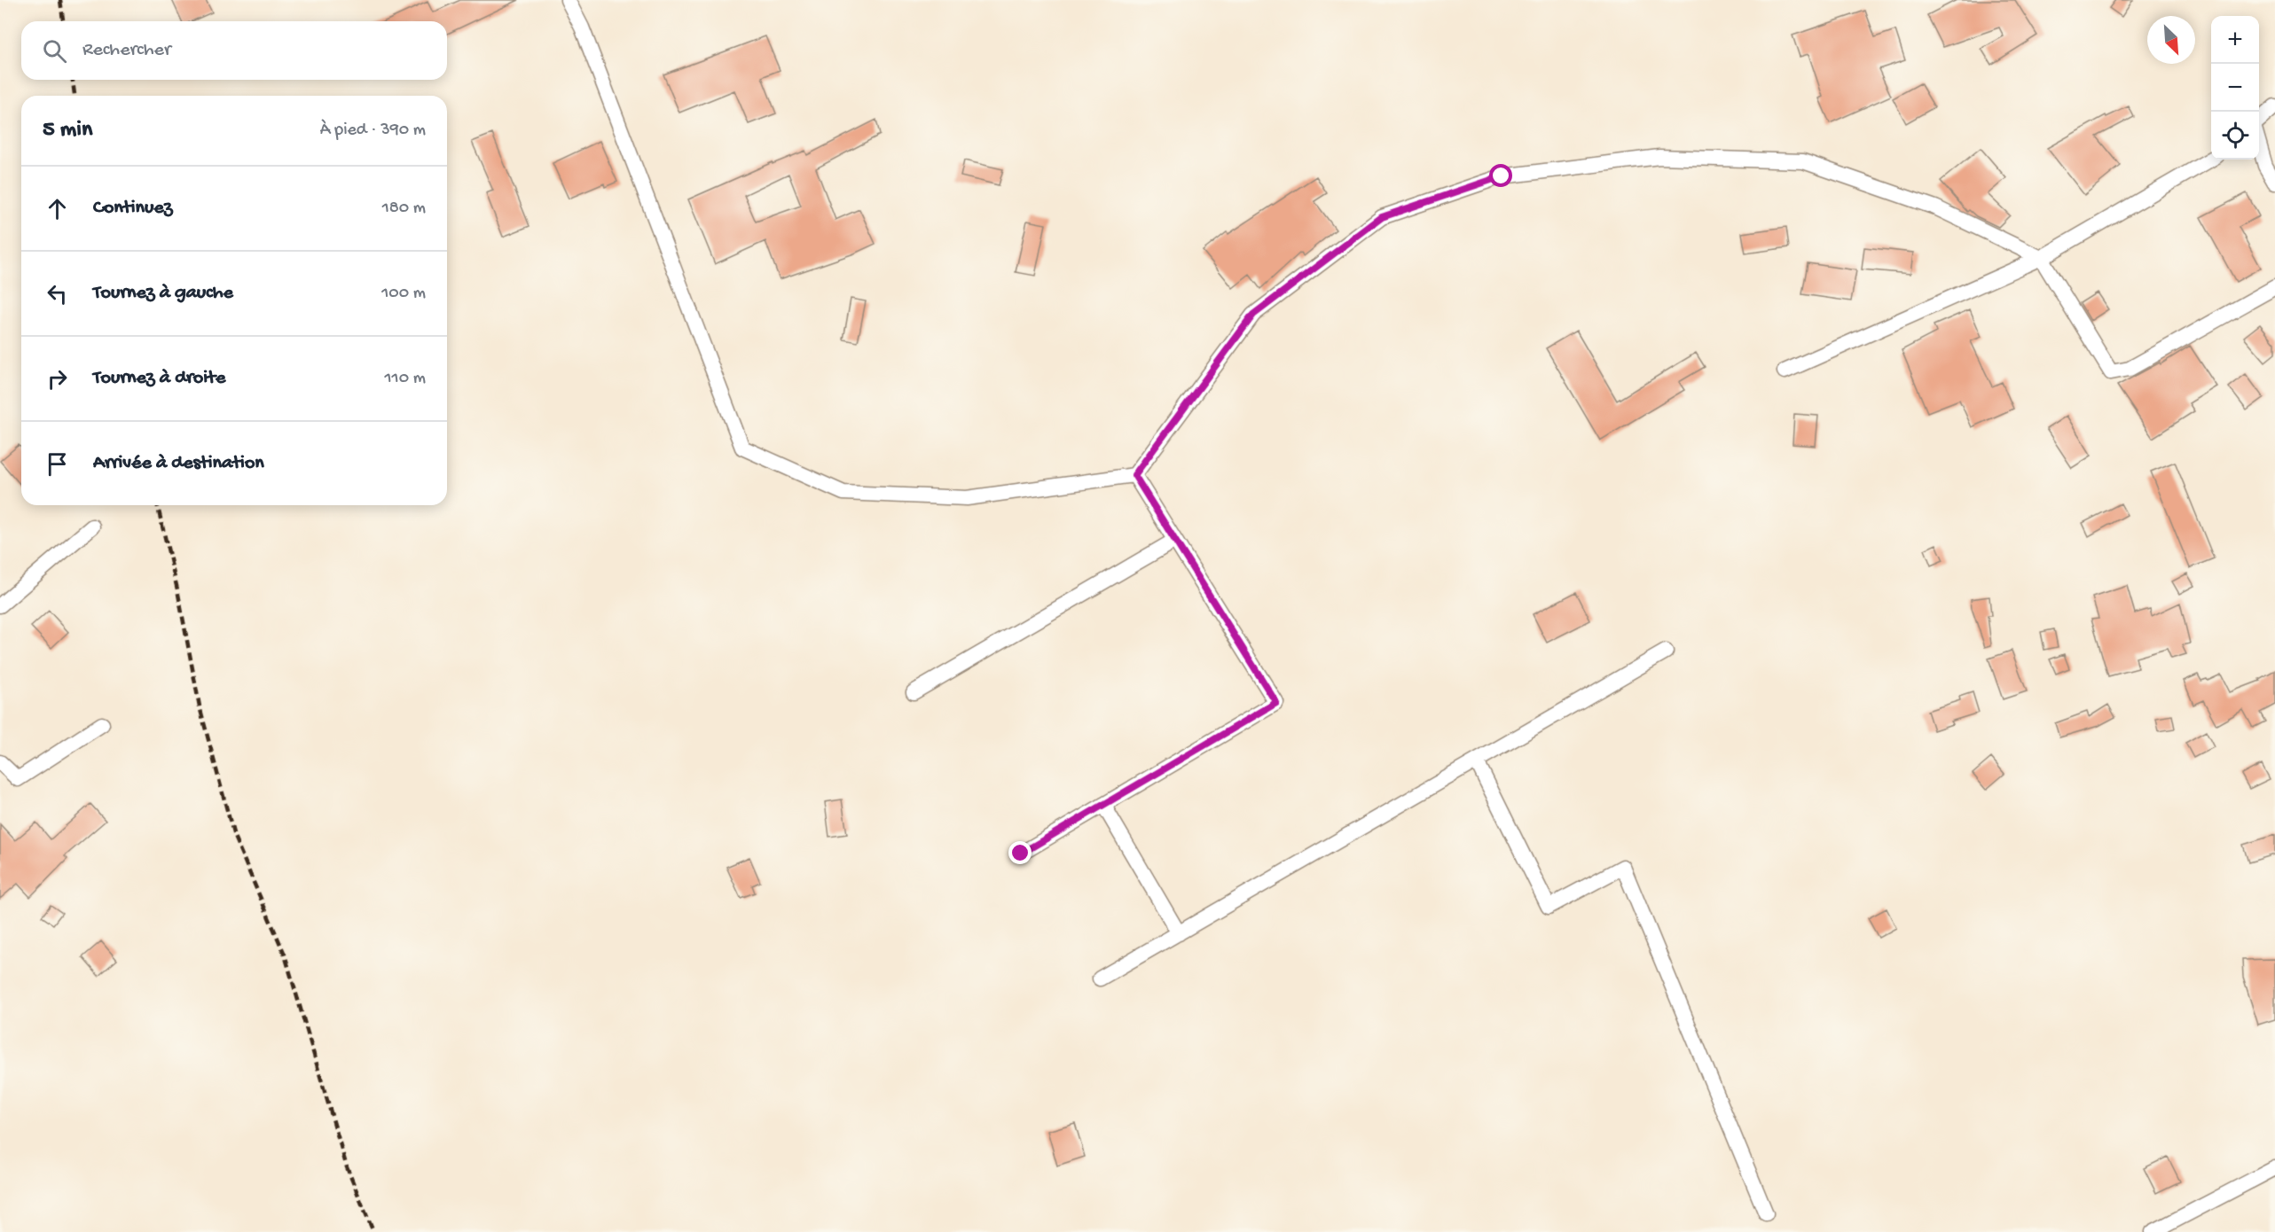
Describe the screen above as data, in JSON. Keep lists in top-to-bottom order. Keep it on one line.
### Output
{"north":"bottom right","page":{"map_buttons":["+","−"],"search":"Rechercher","heading":["5 min","À pied · 390 m"],"list":[["Continuez","180 m"],["Tournez à gauche","100 m"],["Tournez à droite","110 m"],"Arrivée à destination"]}}
